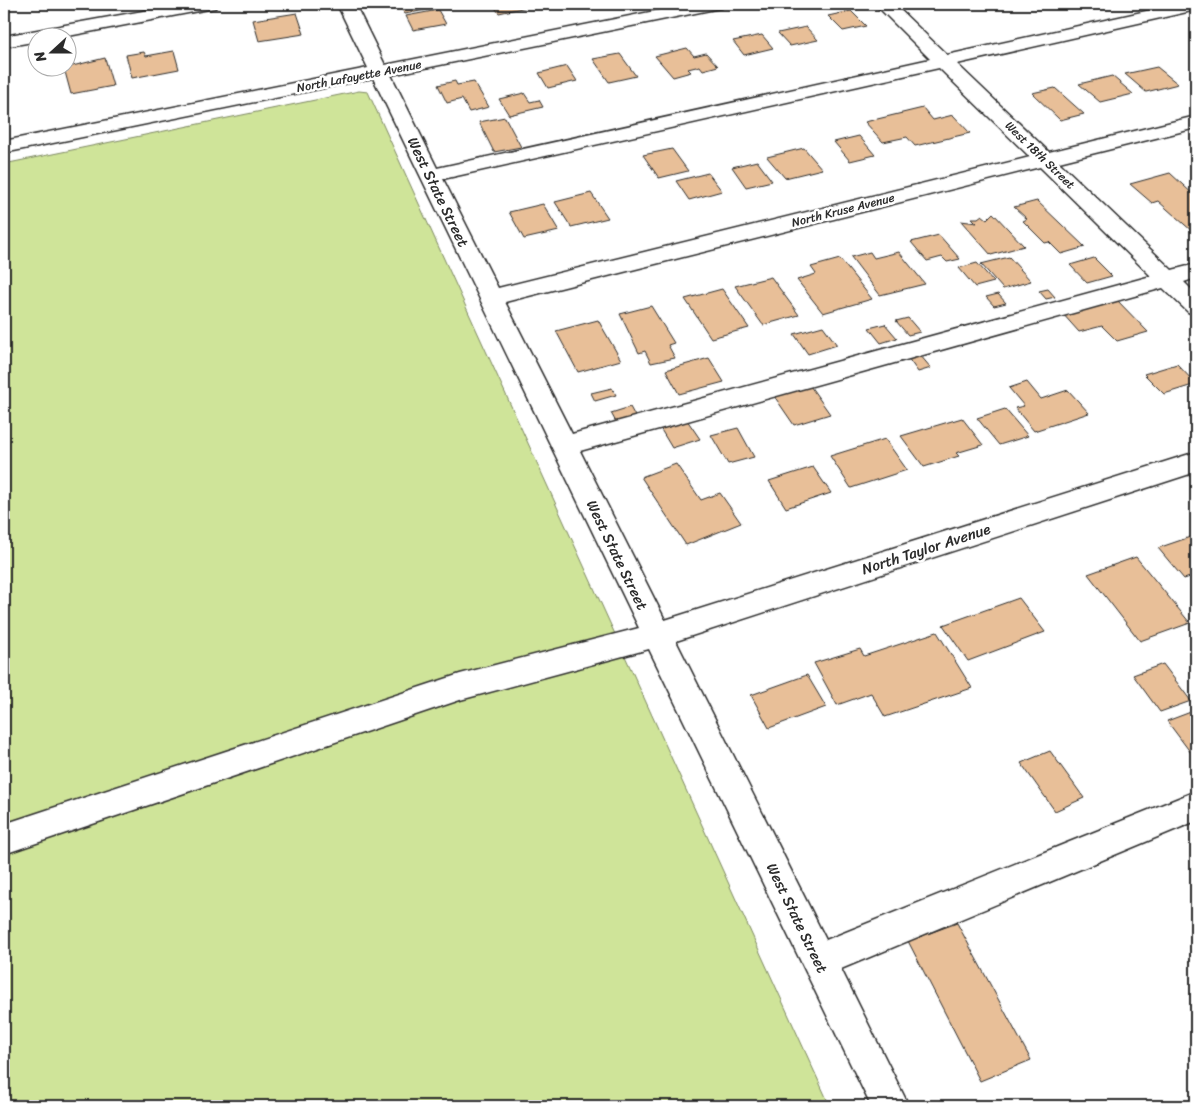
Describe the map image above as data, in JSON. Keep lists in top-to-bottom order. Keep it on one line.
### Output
{"streets":{"street":["North Lafayette Avenue","West 18th Street","West State Street","North Kruse Avenue","North Taylor Avenue"]},"crossings":[["North Lafayette Avenue","West State Street"],["West 18th Street","North Kruse Avenue"],["West State Street","North Kruse Avenue"],["West State Street","North Taylor Avenue"]],"north":"left"}
